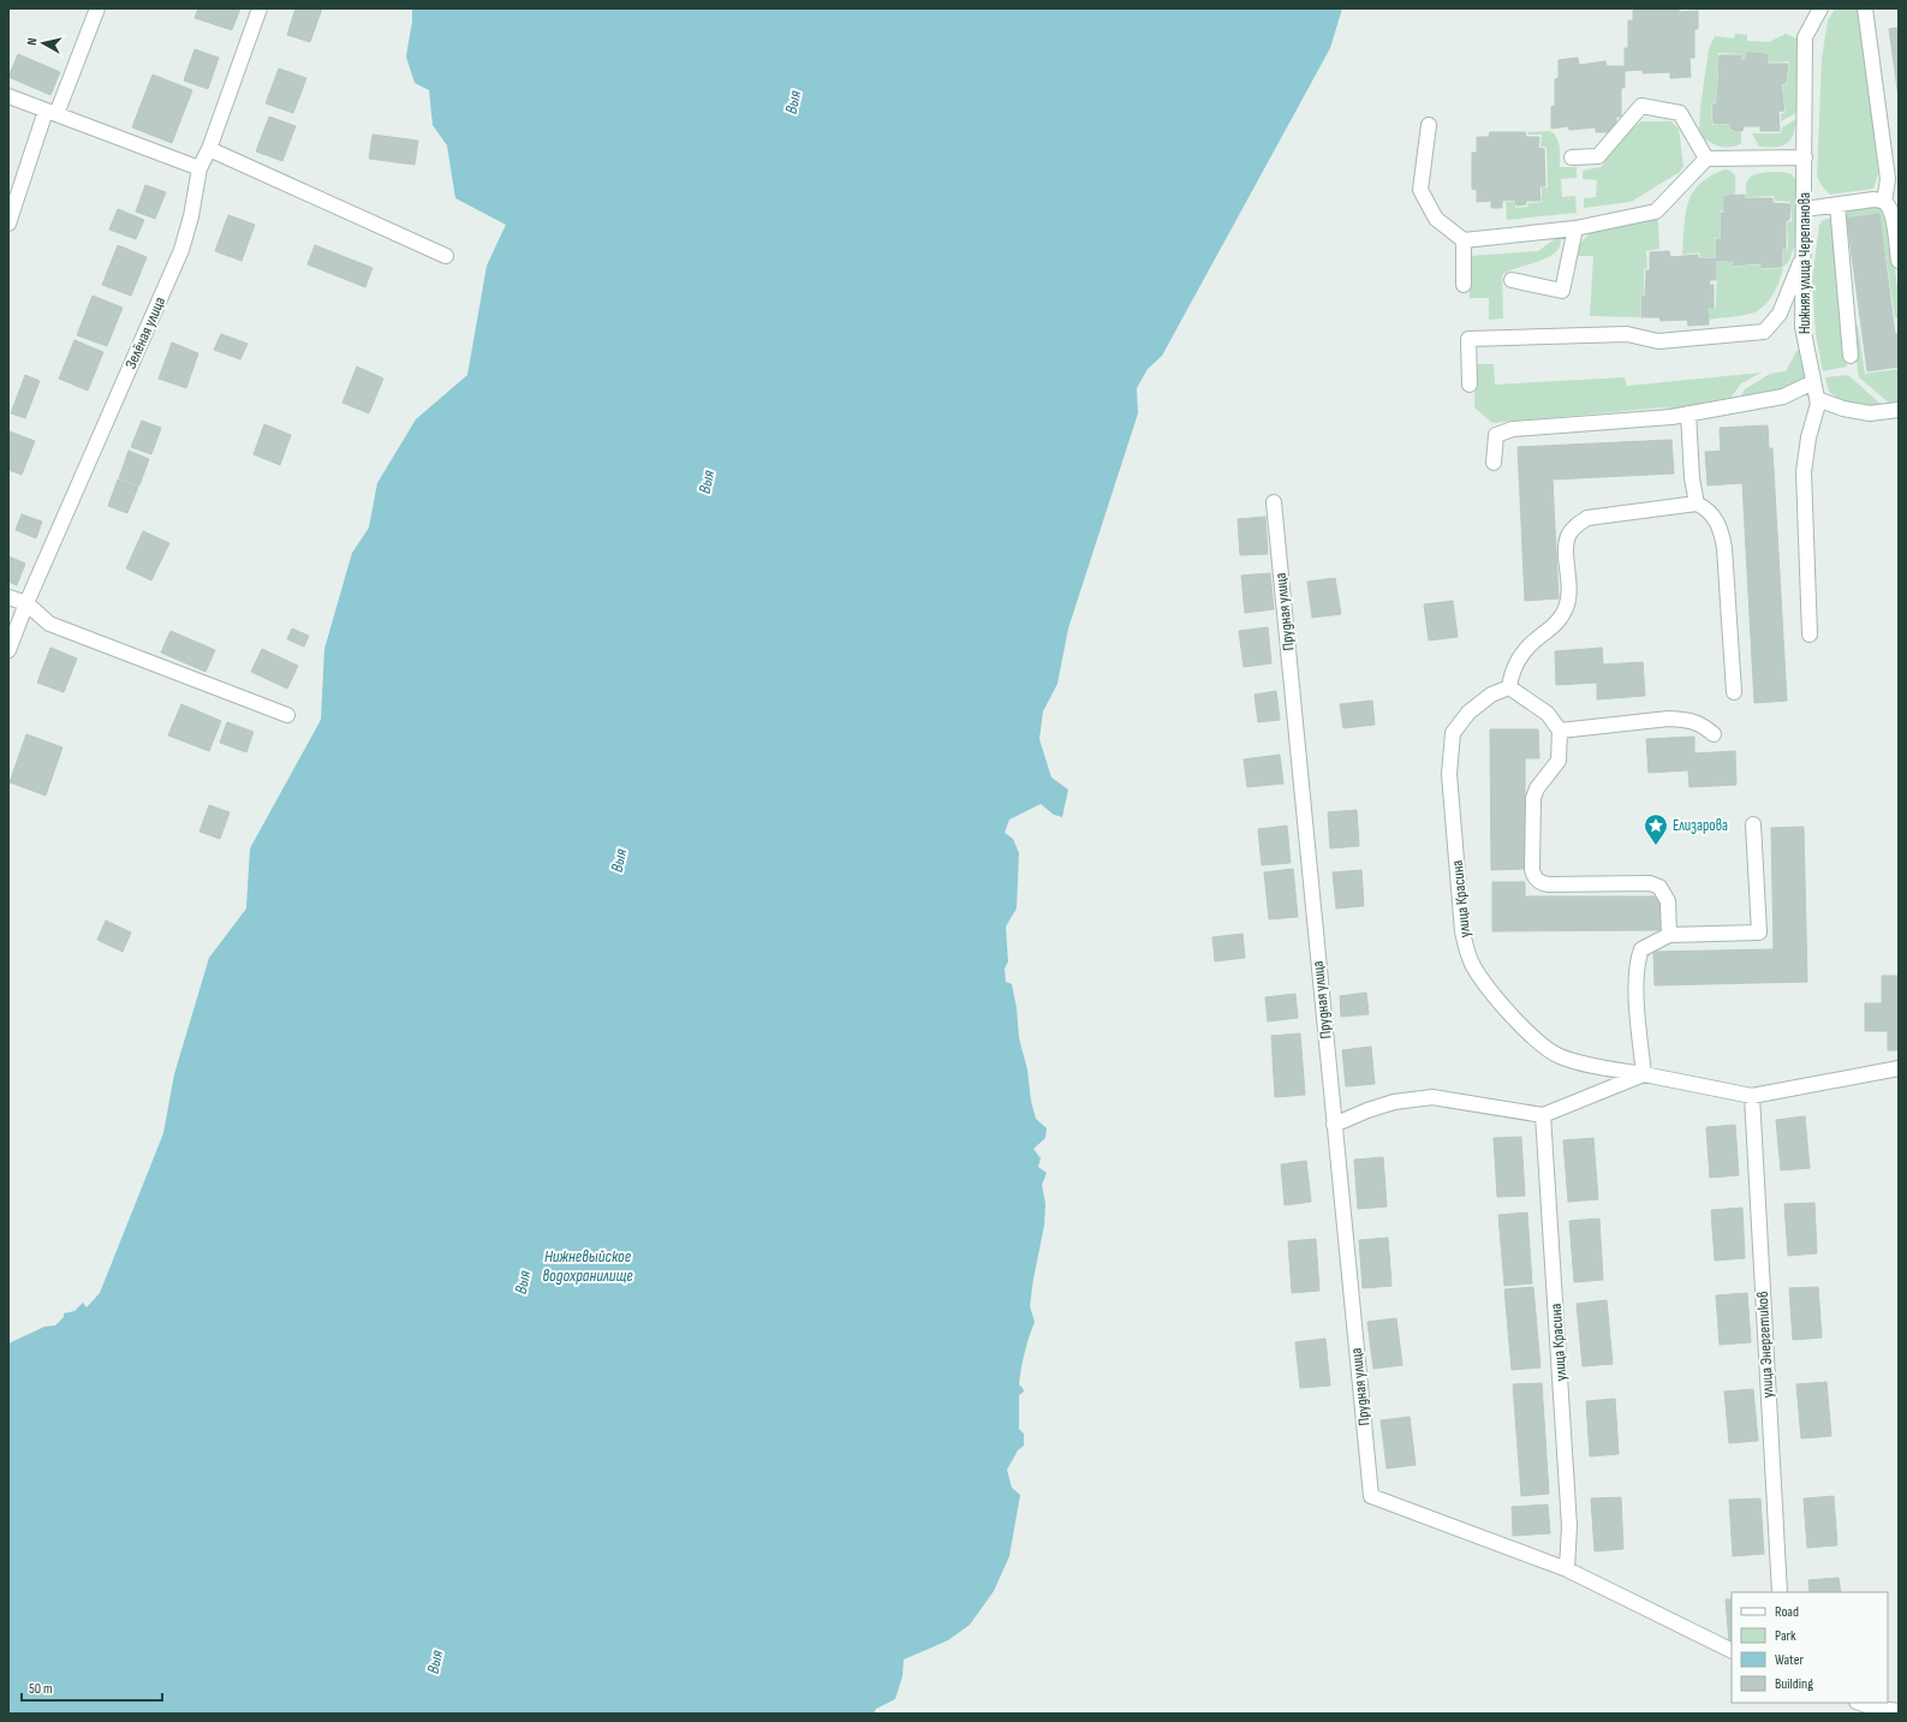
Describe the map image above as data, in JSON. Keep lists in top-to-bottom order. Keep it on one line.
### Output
{"streets":{"street":["Нижняя улица Черепанова","Зелёная улица","Прудная улица","улица Красина","улица Энергетиков"]},"crossings":[["Прудная улица","улица Красина"],["улица Красина","улица Энергетиков"]],"water":["Выя","Нижневыйское водохранилище"],"places":{"place":["Елизарова"]},"legend":["Road","Park","Water","Building"],"scale_bar":"50 m","north":"left"}
